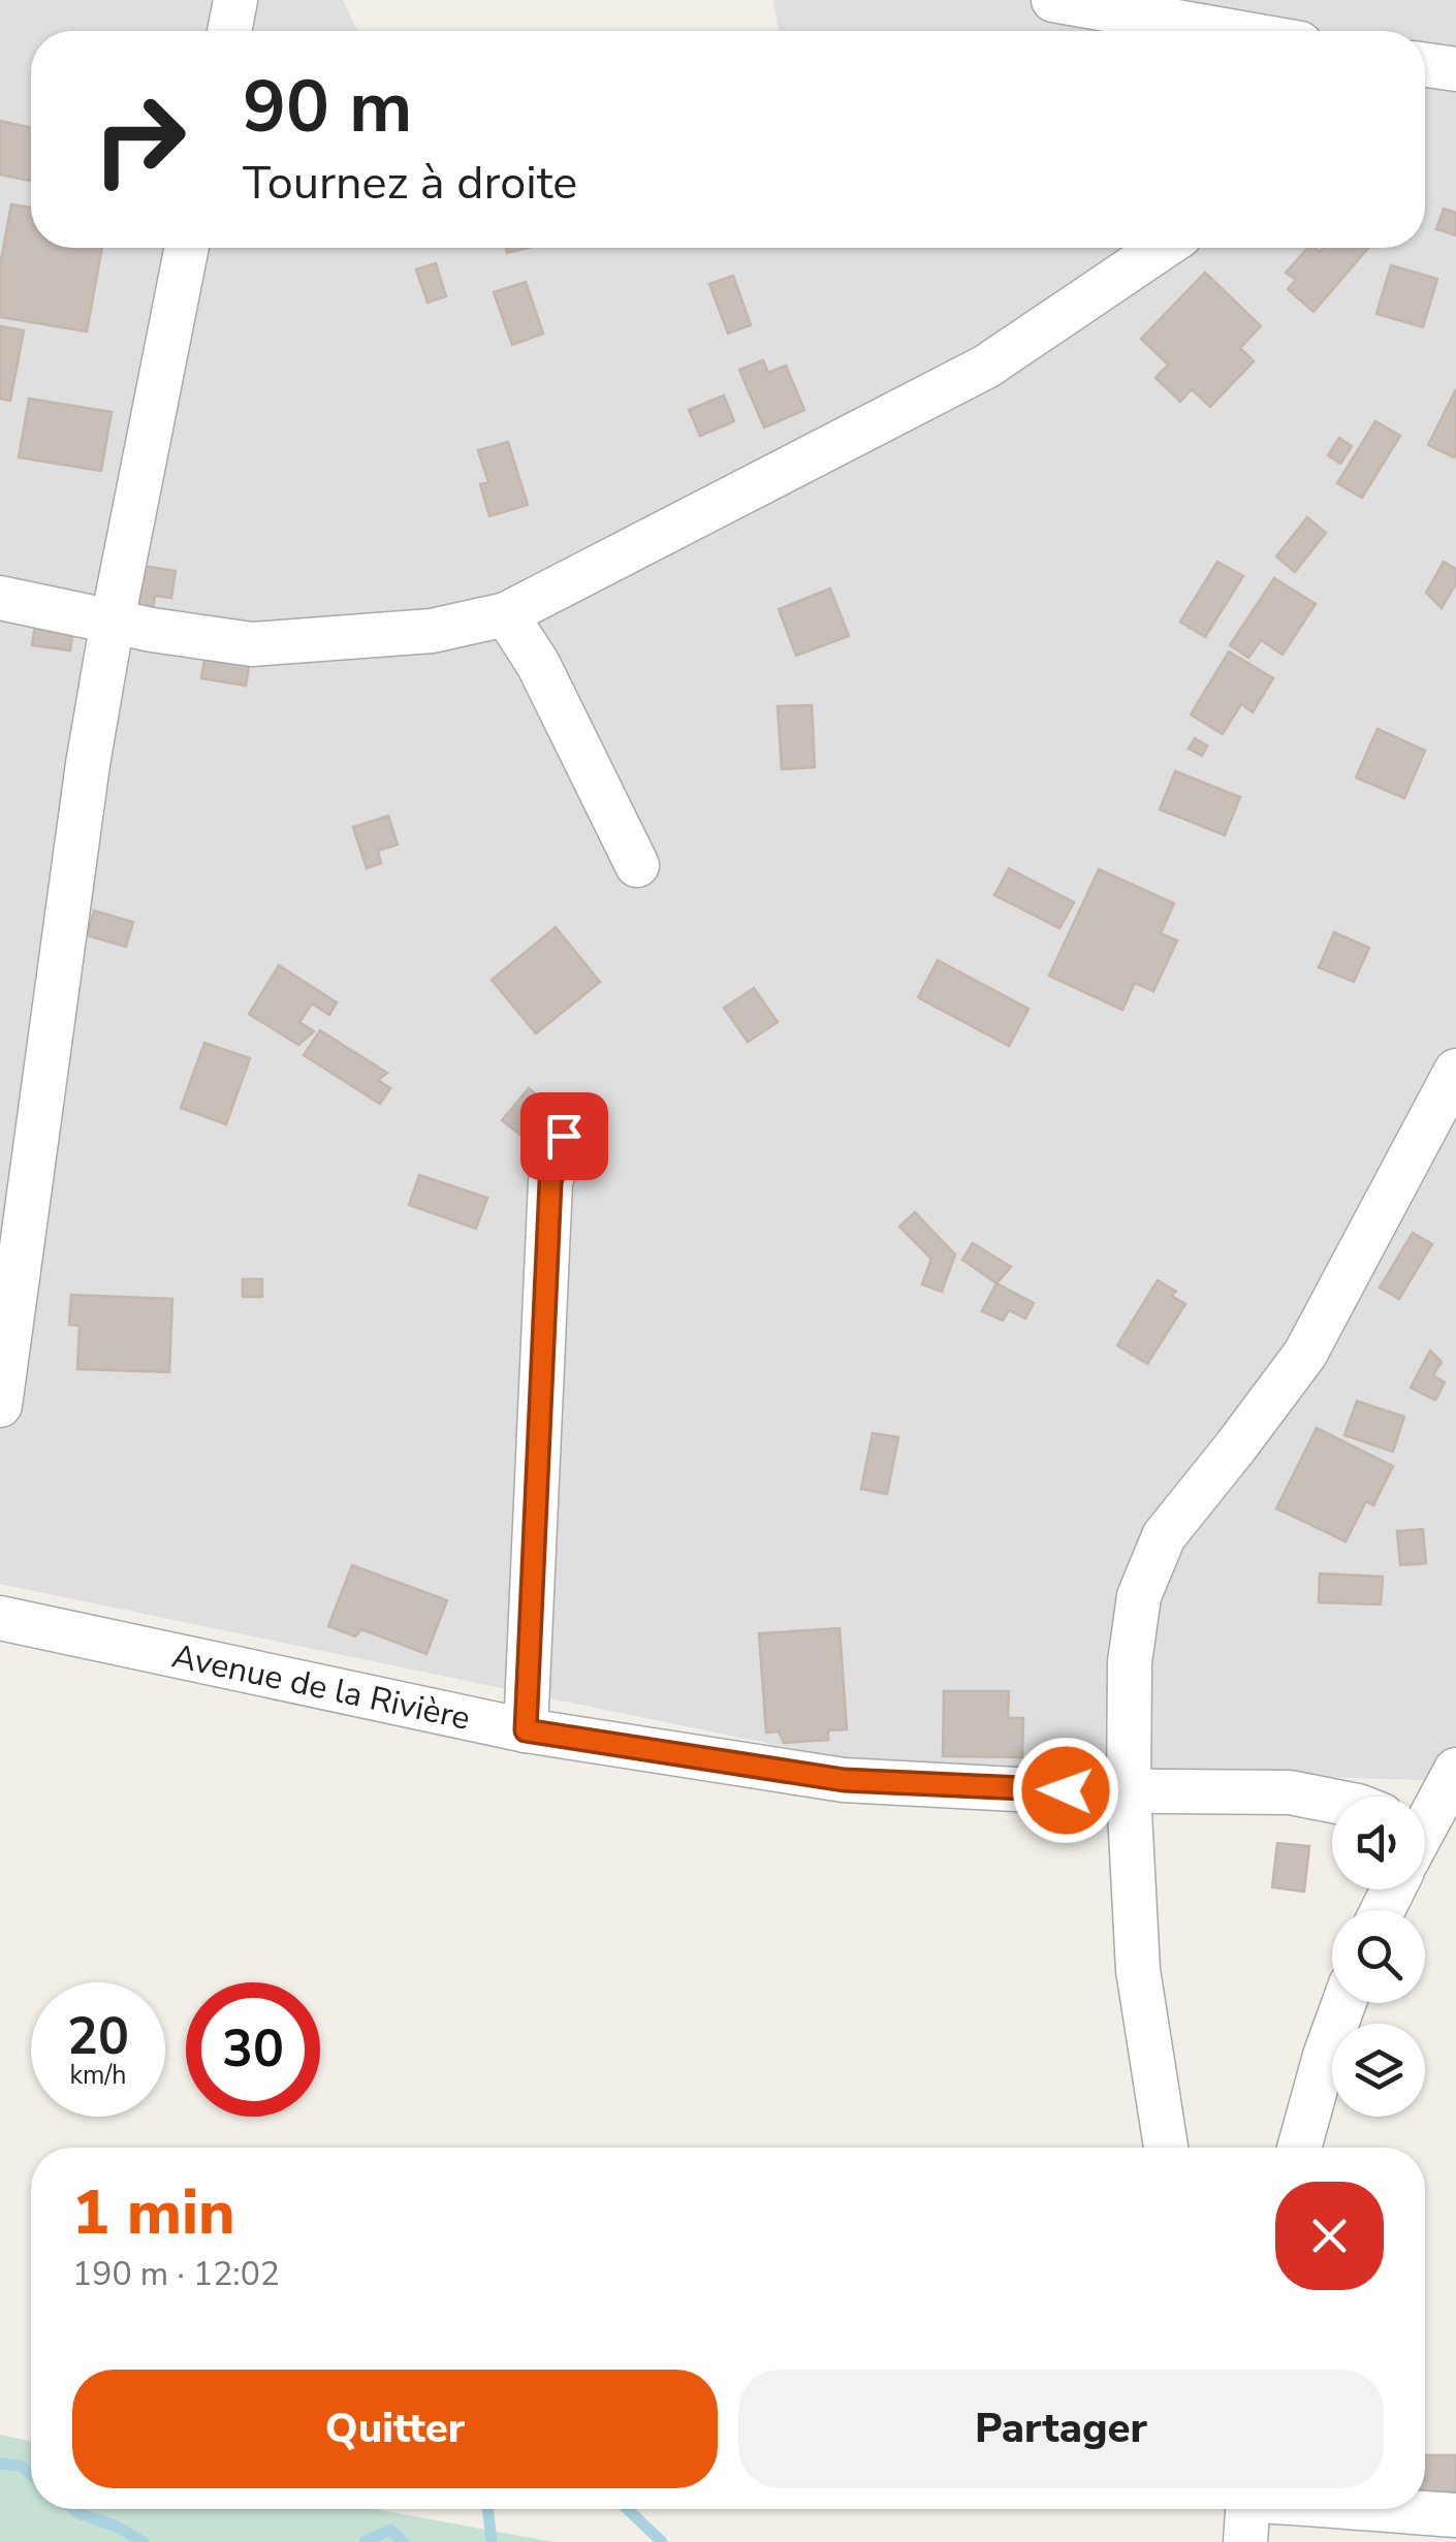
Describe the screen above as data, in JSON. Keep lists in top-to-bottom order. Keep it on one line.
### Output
{"streets":{"street":["Avenue de la Rivière"]},"page":{"turn":["90 m","Tournez à droite"],"speed":"20 km/h","limit":"30","heading":["1 min","190 m · 12:02"],"buttons":["Quitter","Partager"]}}
